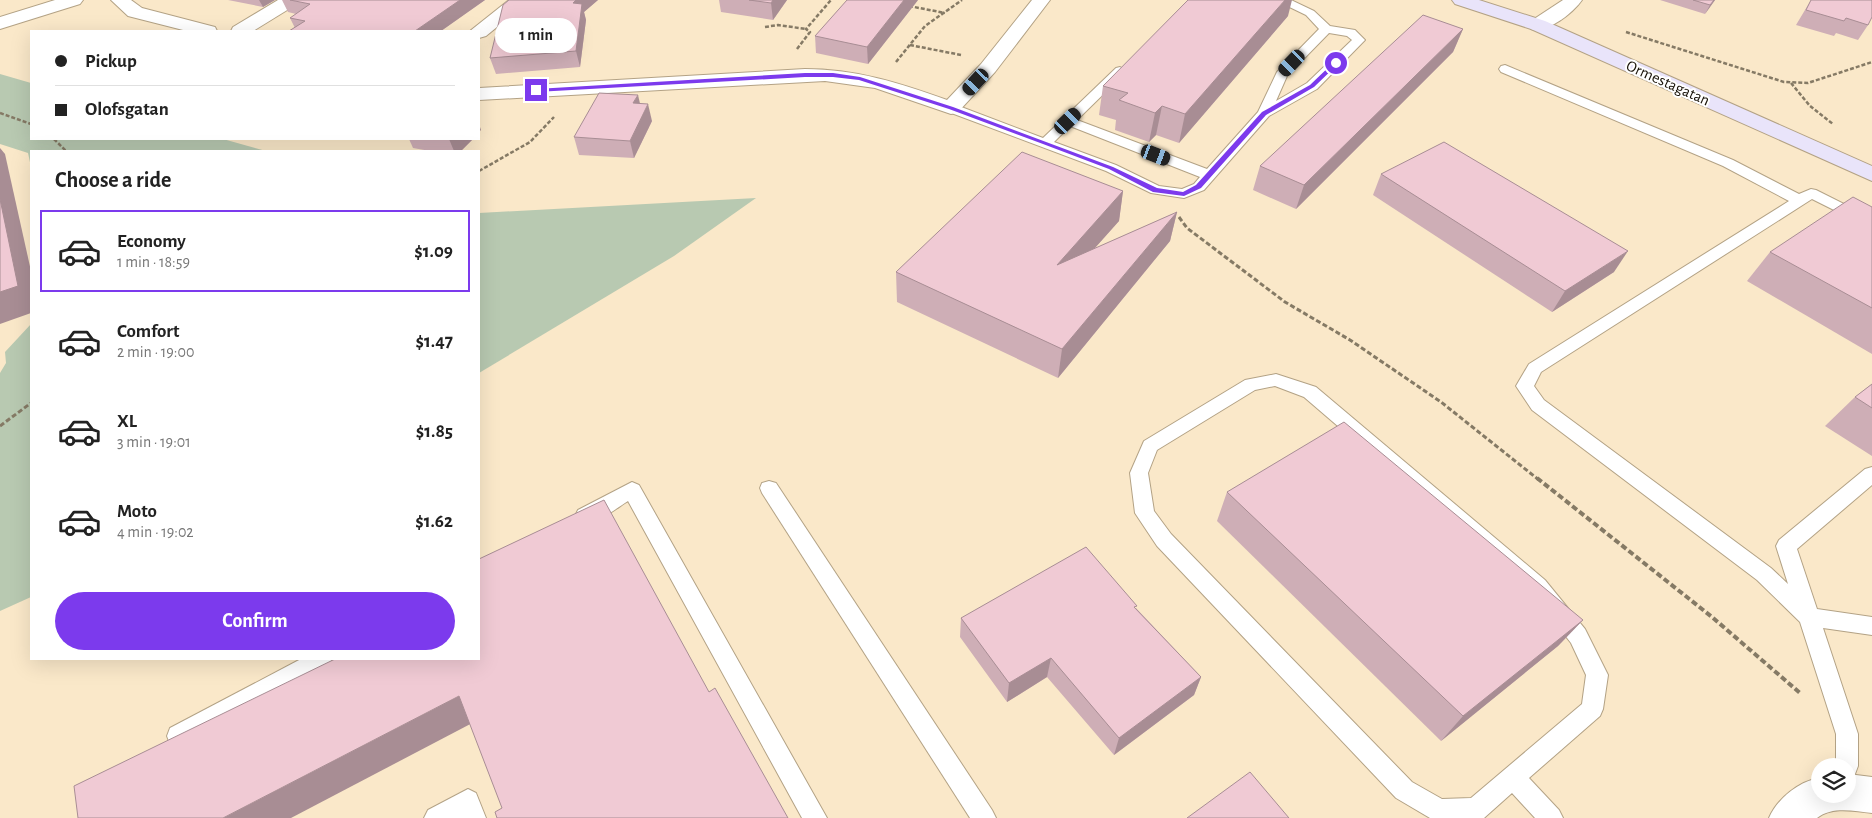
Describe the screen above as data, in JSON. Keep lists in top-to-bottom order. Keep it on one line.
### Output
{"streets":{"street":["Ormestagatan"]},"page":{"bubble":"1 min","banner":["Pickup","Olofsgatan"],"heading":"Choose a ride","list":[{"name":"Economy","note":"1 min · 18:59","value":"$1.09"},{"name":"Comfort","note":"2 min · 19:00","value":"$1.47"},{"name":"XL","note":"3 min · 19:01","value":"$1.85"},{"name":"Moto","note":"4 min · 19:02","value":"$1.62"}],"buttons":"Confirm"}}
